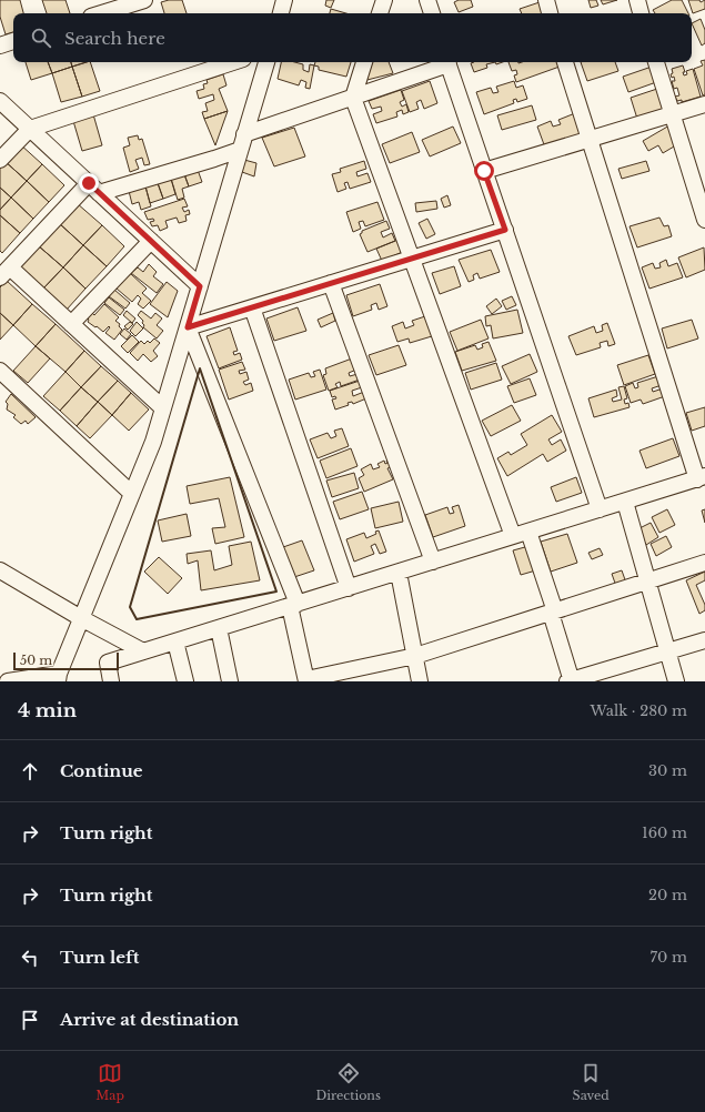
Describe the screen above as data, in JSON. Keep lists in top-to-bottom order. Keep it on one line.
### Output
{"scale_bar":"50 m","page":{"search":"Search here","scale":"50 m","heading":["4 min","Walk · 280 m"],"list":[["Continue","30 m"],["Turn right","160 m"],["Turn right","20 m"],["Turn left","70 m"],"Arrive at destination"],"nav":["Map","Directions","Saved"]}}
